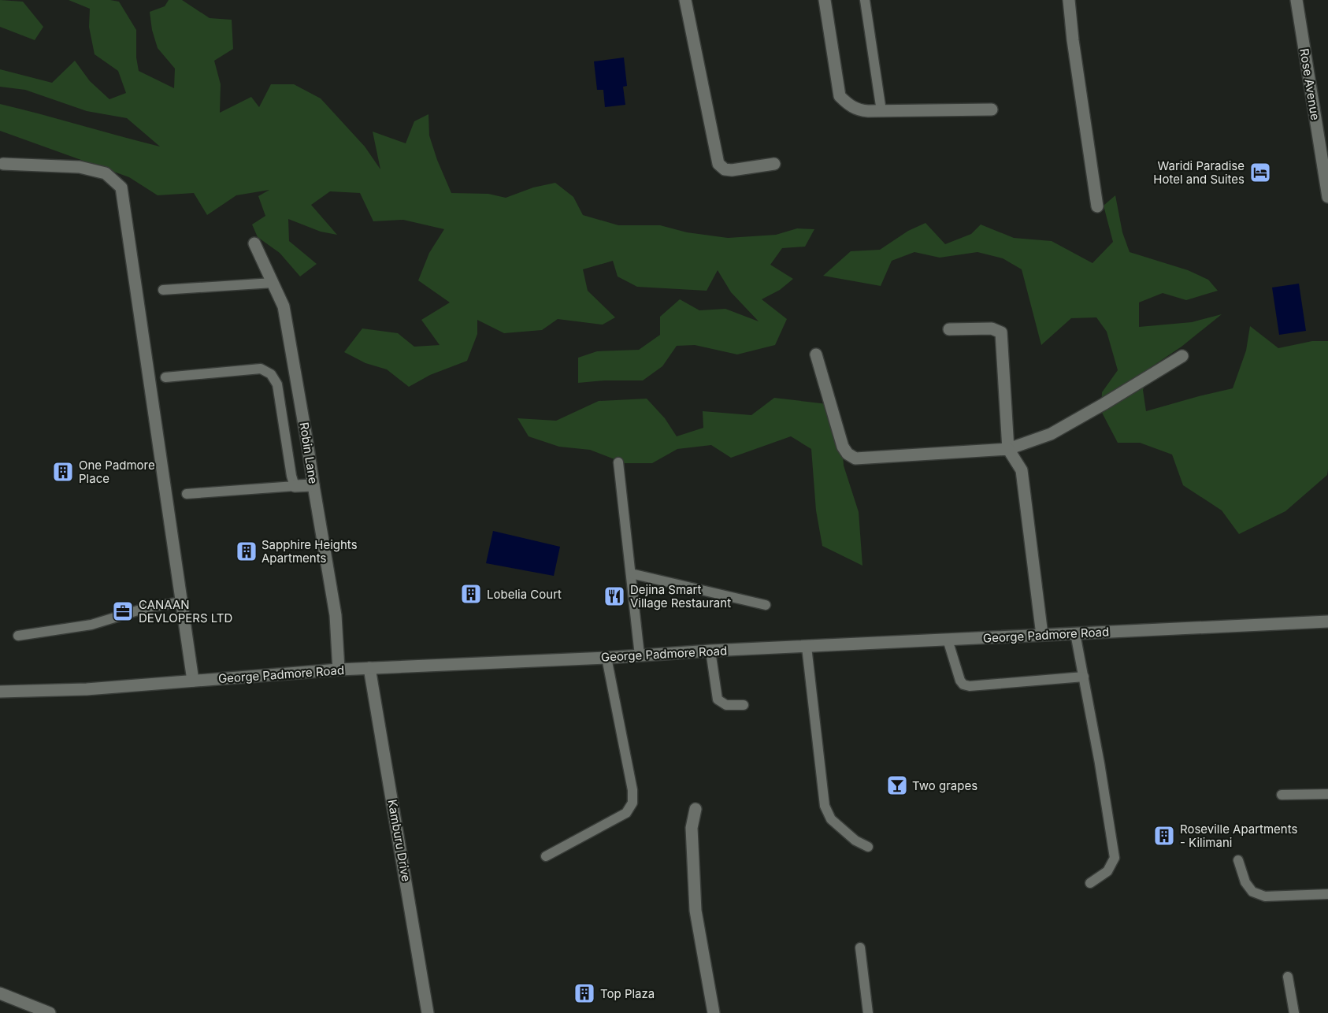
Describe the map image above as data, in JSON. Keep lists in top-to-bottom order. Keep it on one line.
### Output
{"streets":{"street":["Rose Avenue","Robin Lane","George Padmore Road","Kamburu Drive"]},"crossings":[["Robin Lane","George Padmore Road"],["George Padmore Road","Kamburu Drive"]],"places":{"hotel":["Waridi Paradise Hotel and Suites"],"building":["One Padmore Place","Sapphire Heights Apartments","Lobelia Court","Roseville Apartments - Kilimani","Top Plaza"],"restaurant":["Dejina Smart Village Restaurant"],"office":["CANAAN DEVLOPERS LTD"],"bar":["Two grapes"]}}
